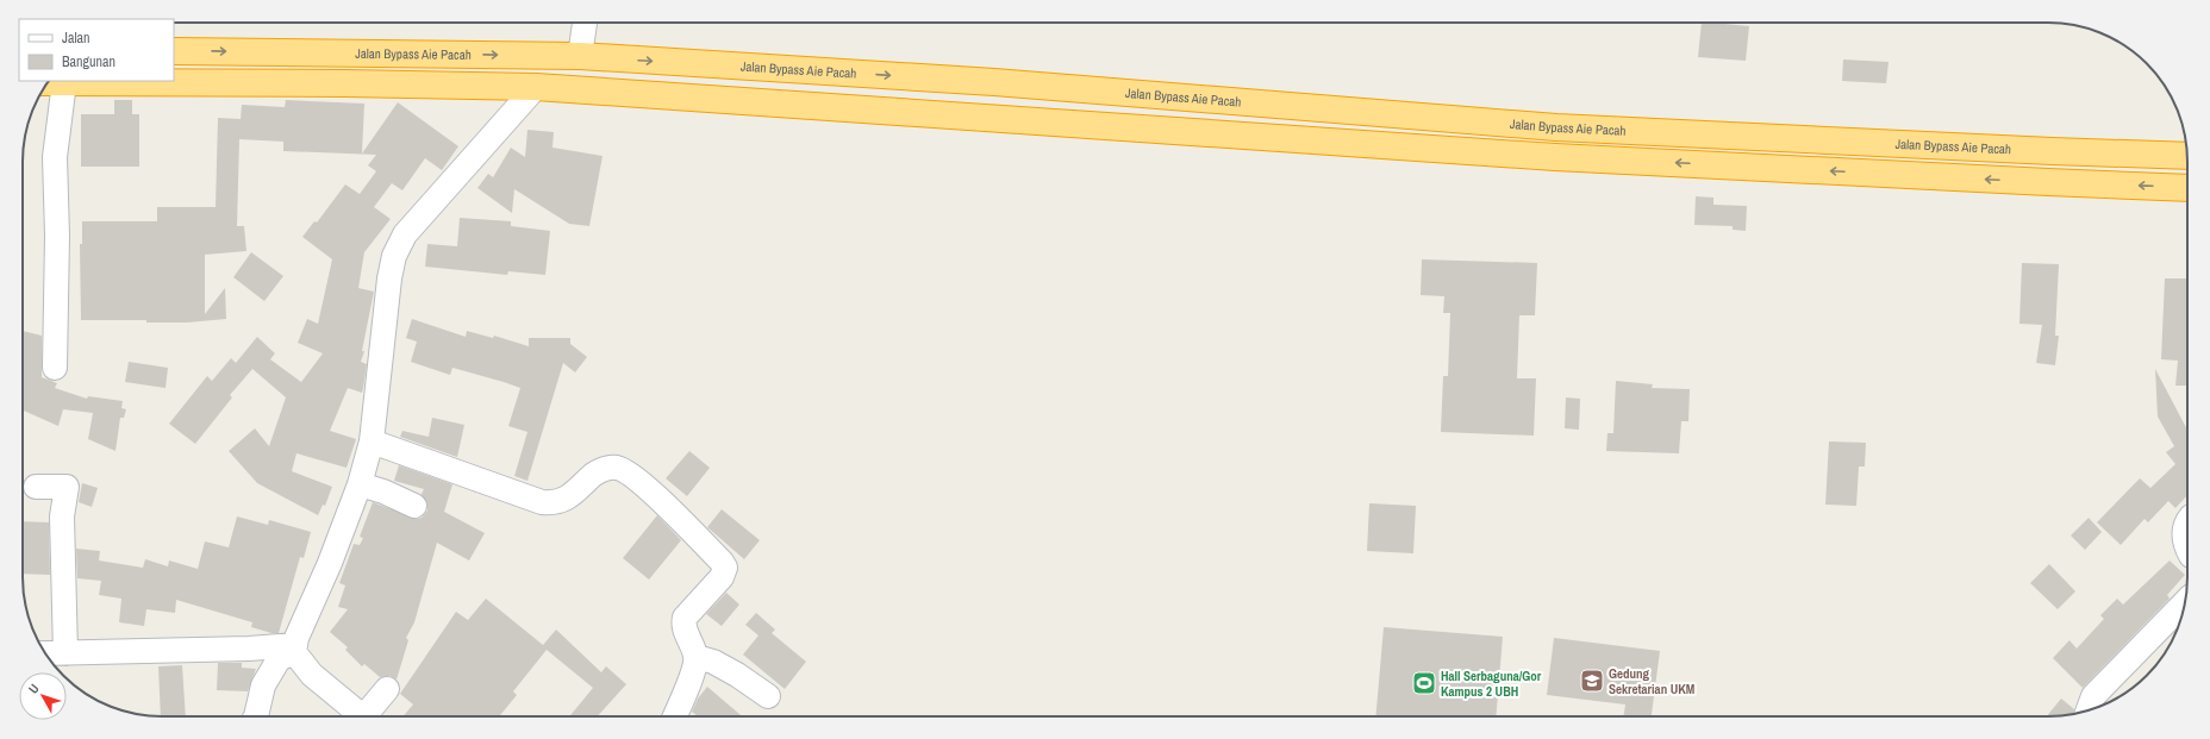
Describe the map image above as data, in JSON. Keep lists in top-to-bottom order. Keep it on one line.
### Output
{"streets":{"highway":["Jalan Bypass Aie Pacah"]},"places":{"school or university":["Gedung Sekretarian UKM"],"sports":["Hall Serbaguna/Gor Kampus 2 UBH"]},"legend":["Jalan","Bangunan"],"north":"top left"}
